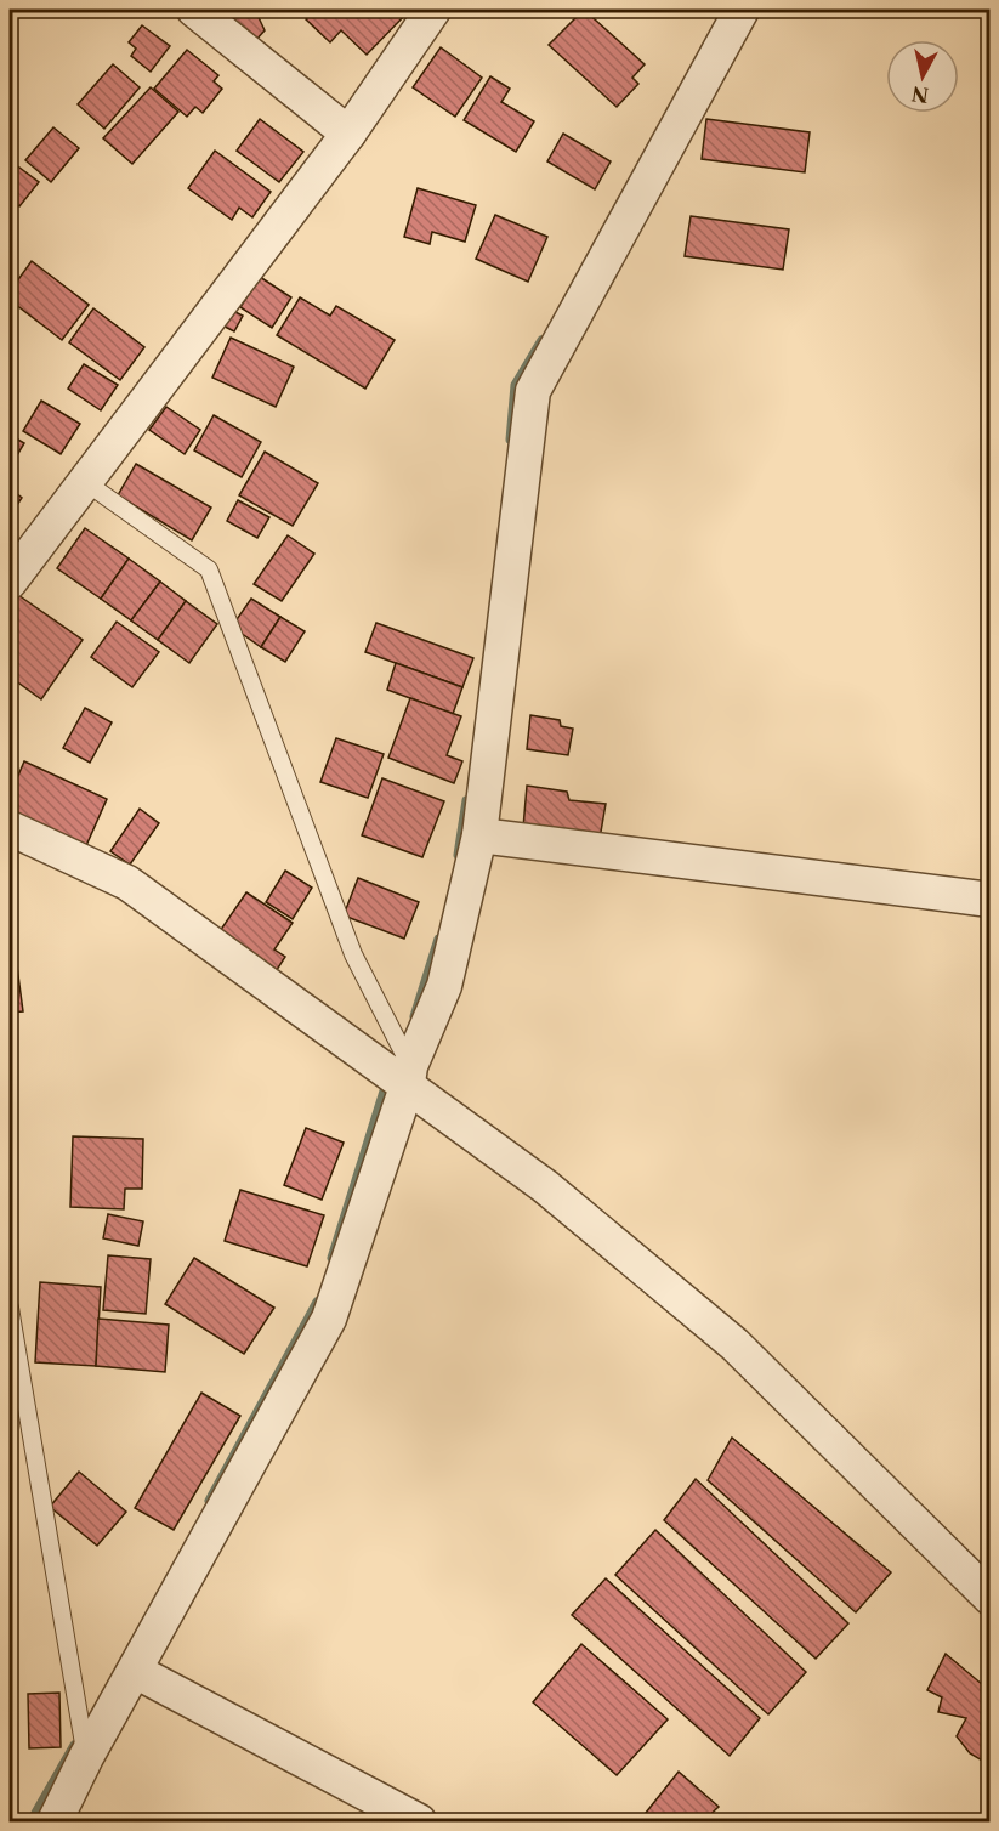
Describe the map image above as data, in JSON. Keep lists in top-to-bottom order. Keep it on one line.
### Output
{"north":"bottom"}
